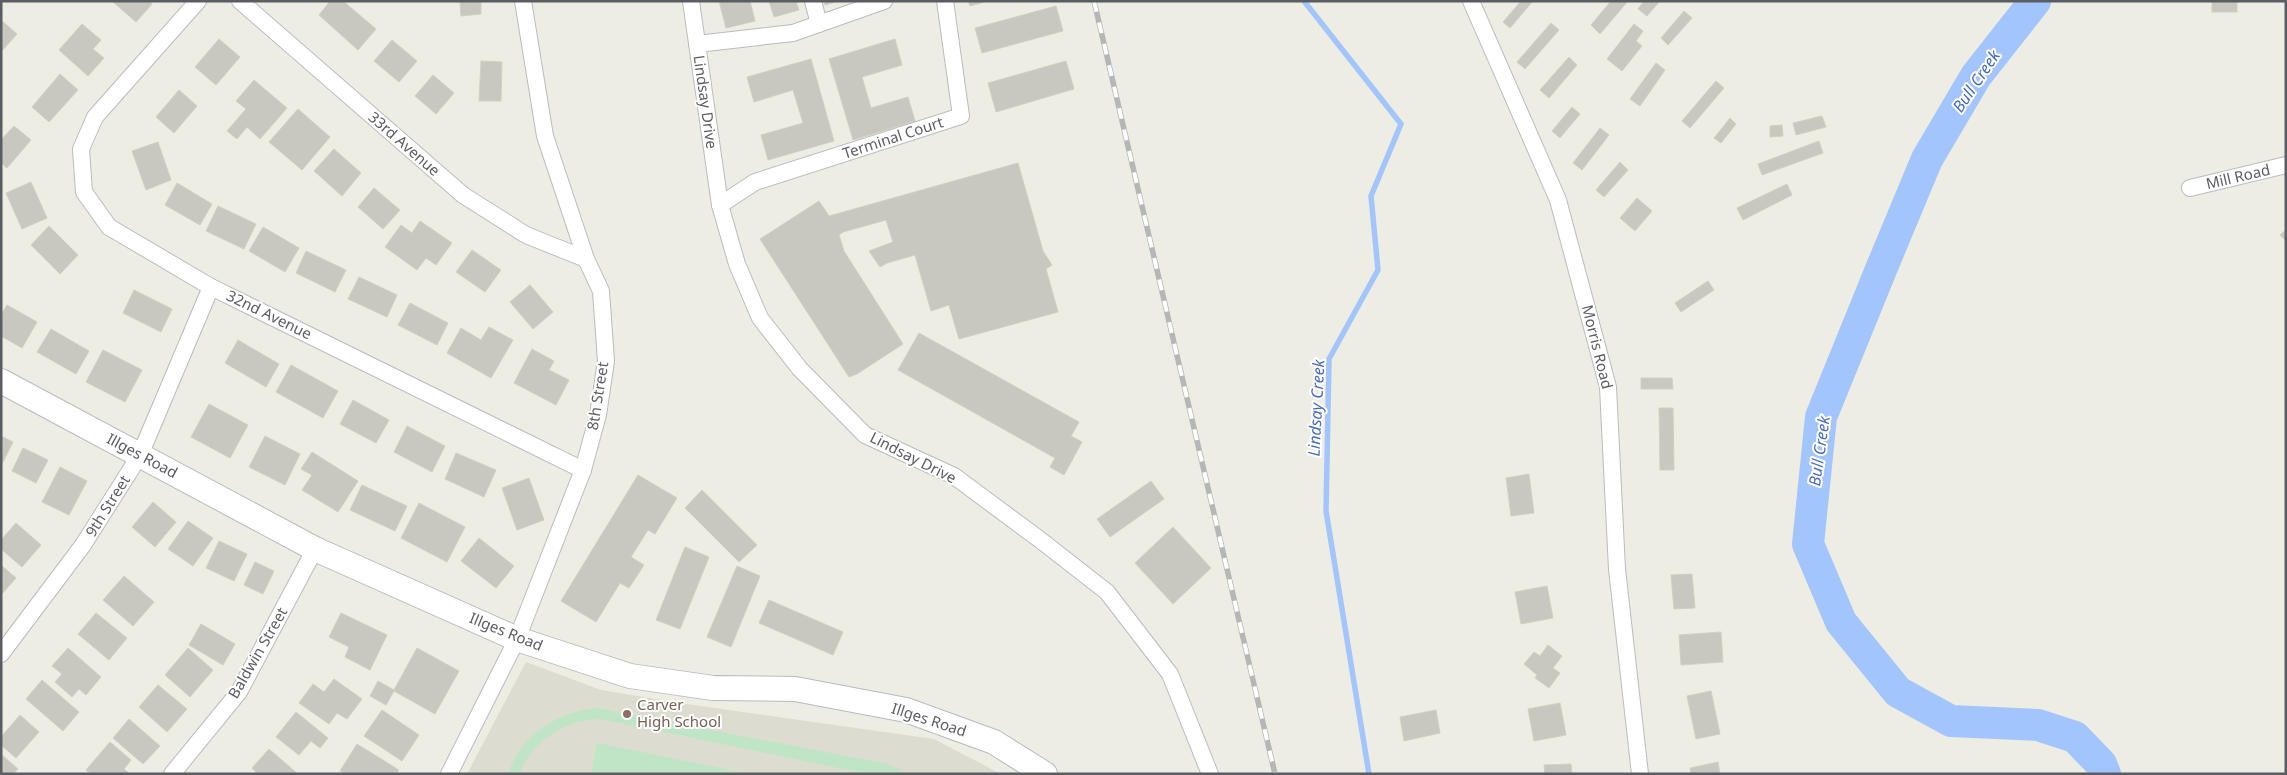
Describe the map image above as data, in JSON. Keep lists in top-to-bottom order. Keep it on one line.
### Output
{"streets":{"street":["Lindsay Drive","Terminal Court","33rd Avenue","Mill Road","32nd Avenue","Morris Road","8th Street","Illges Road","9th Street","Baldwin Street"]},"crossings":[["Lindsay Drive","Terminal Court"],["33rd Avenue","8th Street"],["32nd Avenue","8th Street"],["32nd Avenue","9th Street"],["8th Street","Illges Road"],["Illges Road","9th Street"],["Illges Road","Baldwin Street"]],"water":["Bull Creek","Lindsay Creek"],"places":["Carver High School"]}
